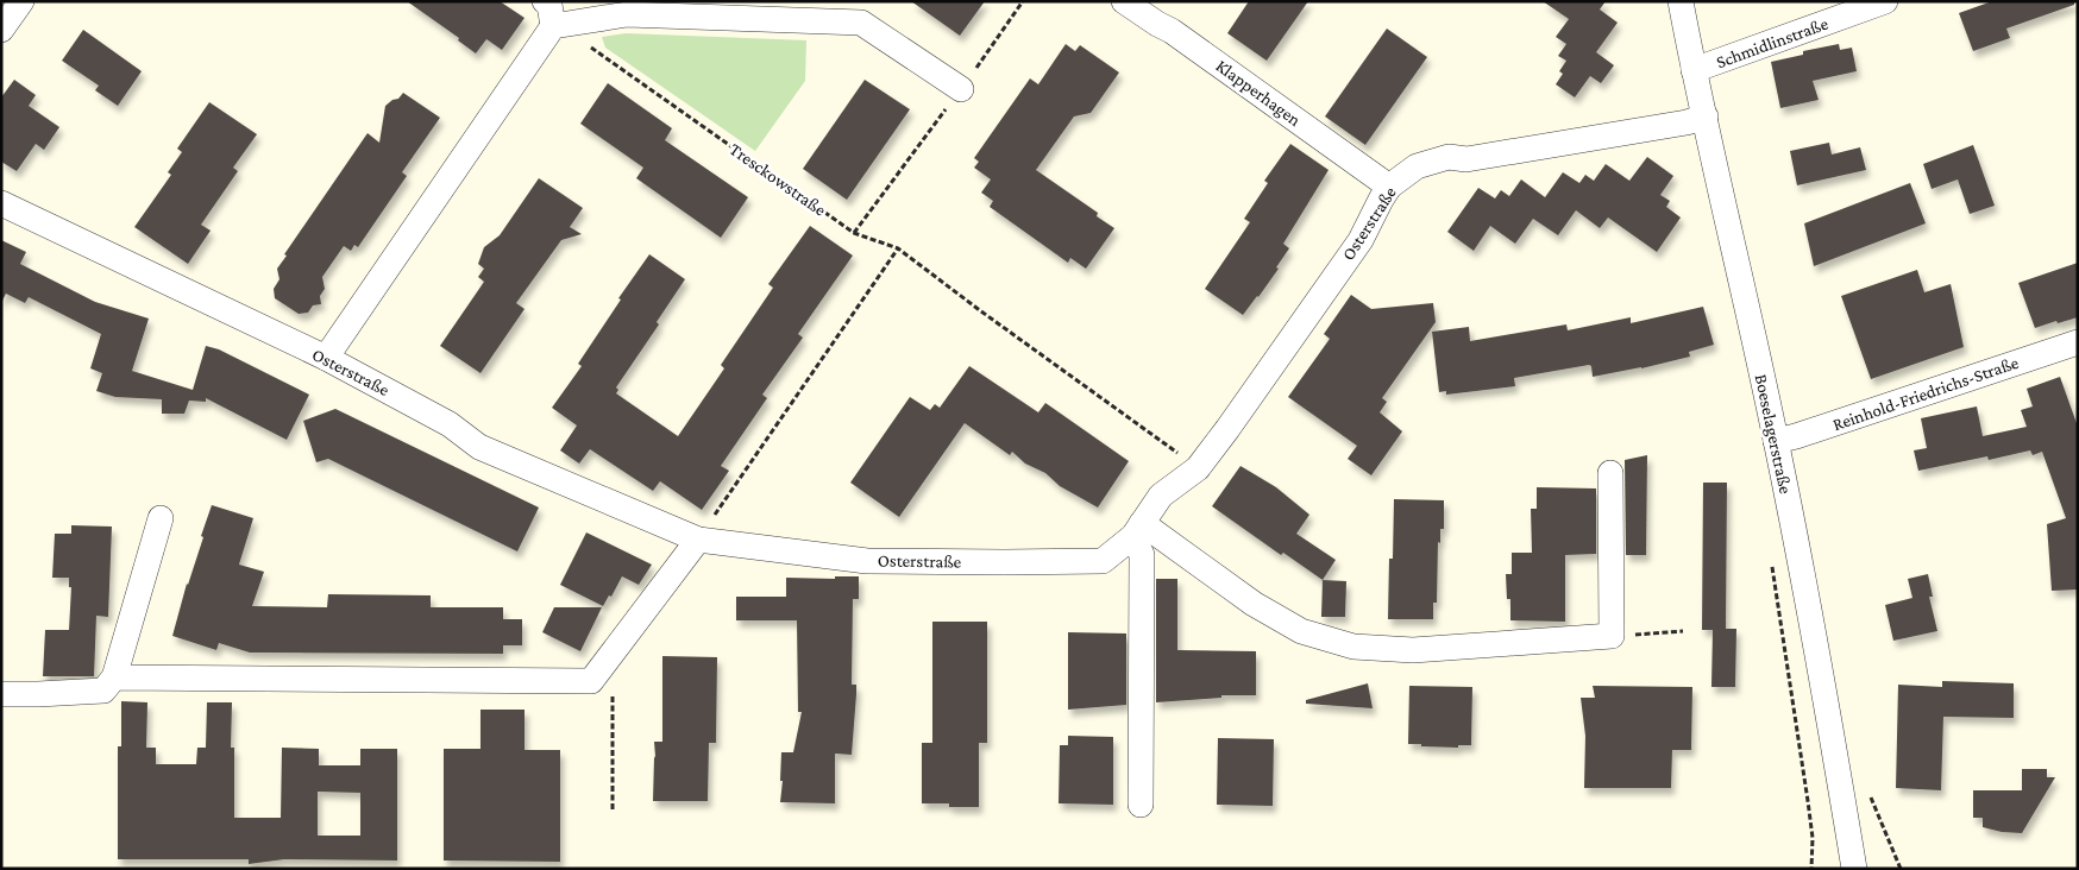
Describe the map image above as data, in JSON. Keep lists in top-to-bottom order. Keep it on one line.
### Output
{"streets":{"street":["Schmidlinstraße","Klapperhagen","Osterstraße","Reinhold-Friedrichs-Straße","Boeselagerstraße"],"path":["Tresckowstraße"]},"crossings":[["Schmidlinstraße","Boeselagerstraße"],["Klapperhagen","Osterstraße"],["Osterstraße","Boeselagerstraße"],["Reinhold-Friedrichs-Straße","Boeselagerstraße"]]}
